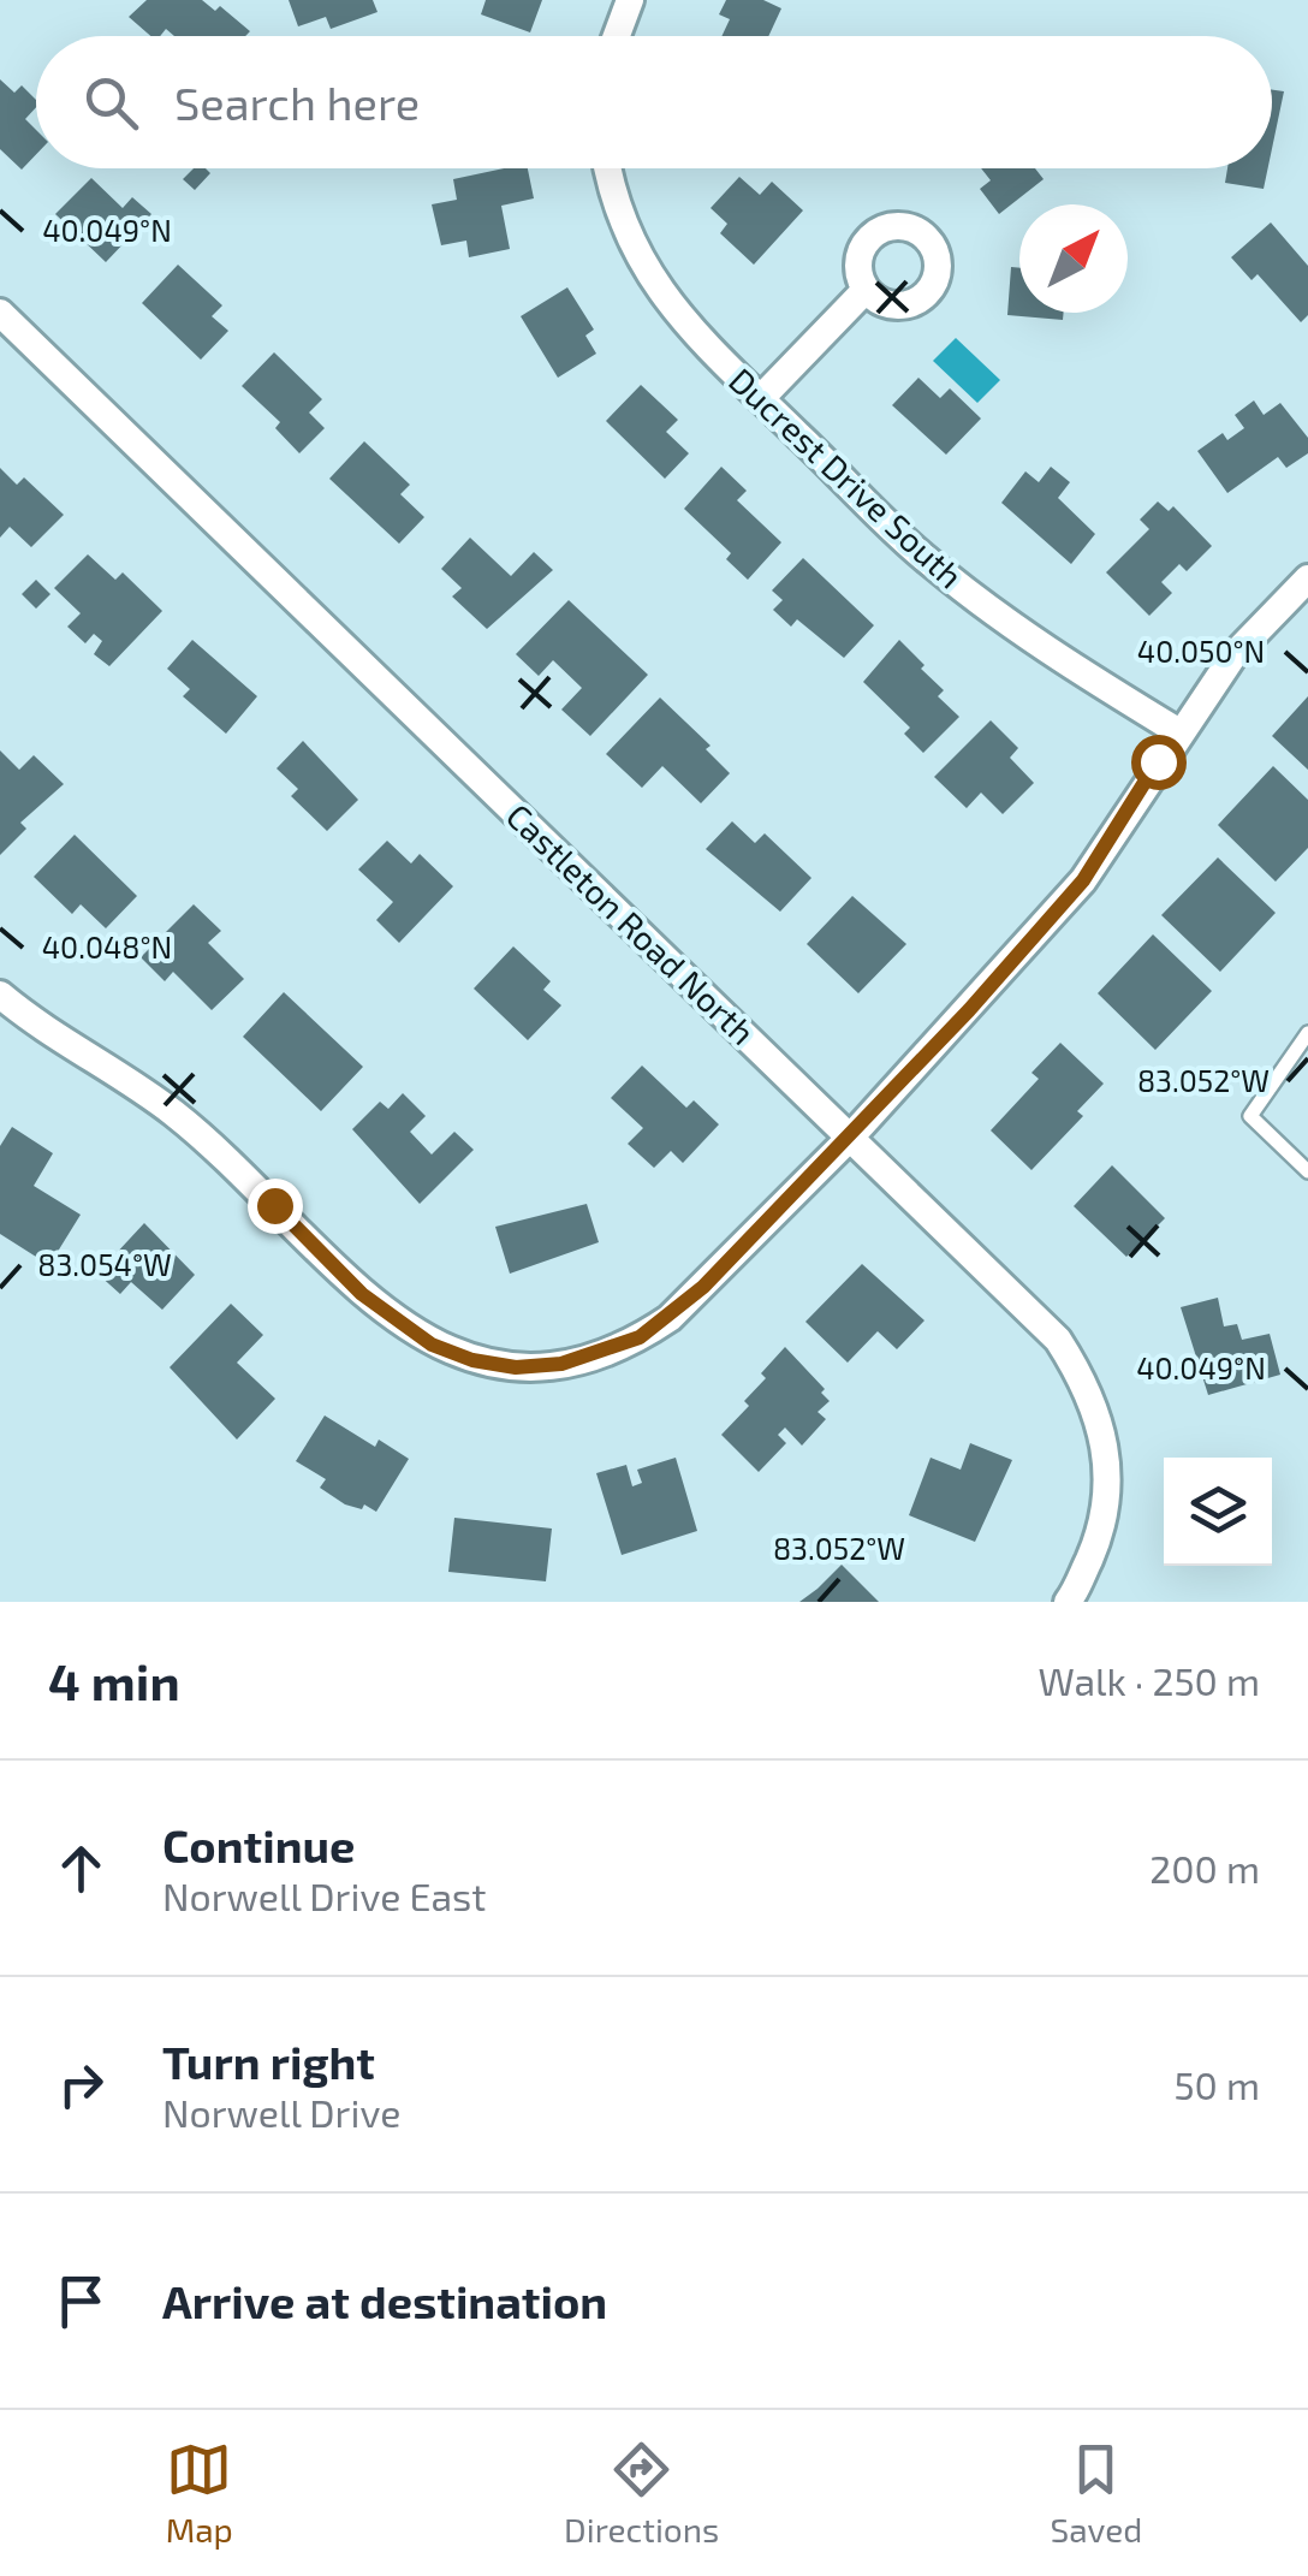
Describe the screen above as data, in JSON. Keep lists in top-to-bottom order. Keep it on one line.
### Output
{"streets":{"street":["Ducrest Drive South","Castleton Road North"]},"north":"top right","page":{"search":"Search here","heading":["4 min","Walk · 250 m"],"list":[["Continue","Norwell Drive East","200 m"],["Turn right","Norwell Drive","50 m"],"Arrive at destination"],"nav":["Map","Directions","Saved"]},"coordinates":["40.049°N","40.050°N","40.048°N","83.052°W","83.054°W"]}
